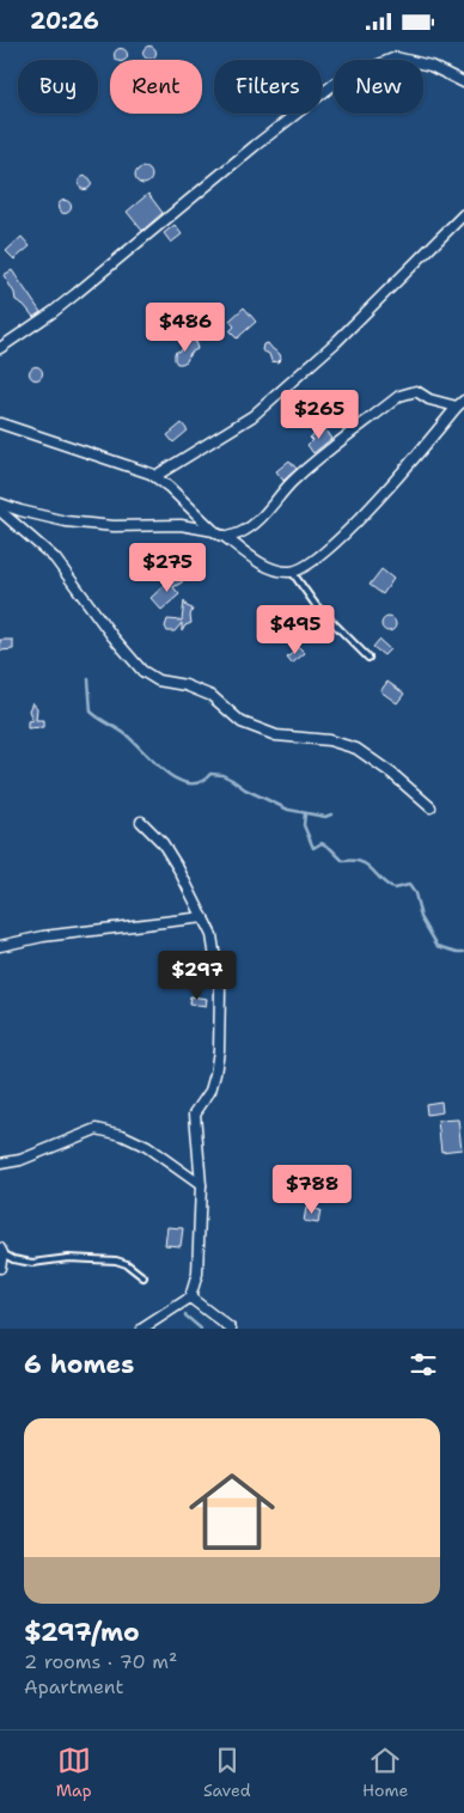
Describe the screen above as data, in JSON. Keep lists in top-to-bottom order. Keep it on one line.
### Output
{"page":{"status":"20:26","chip":["Buy","Rent","Filters","New"],"price":["$486","$265","$275","$495","$297","$788"],"heading":"6 homes","list":[{"name":"$297/mo","note":"2 rooms · 70 m² · Apartment"}],"tabs":["Map","Saved","Home"]}}
